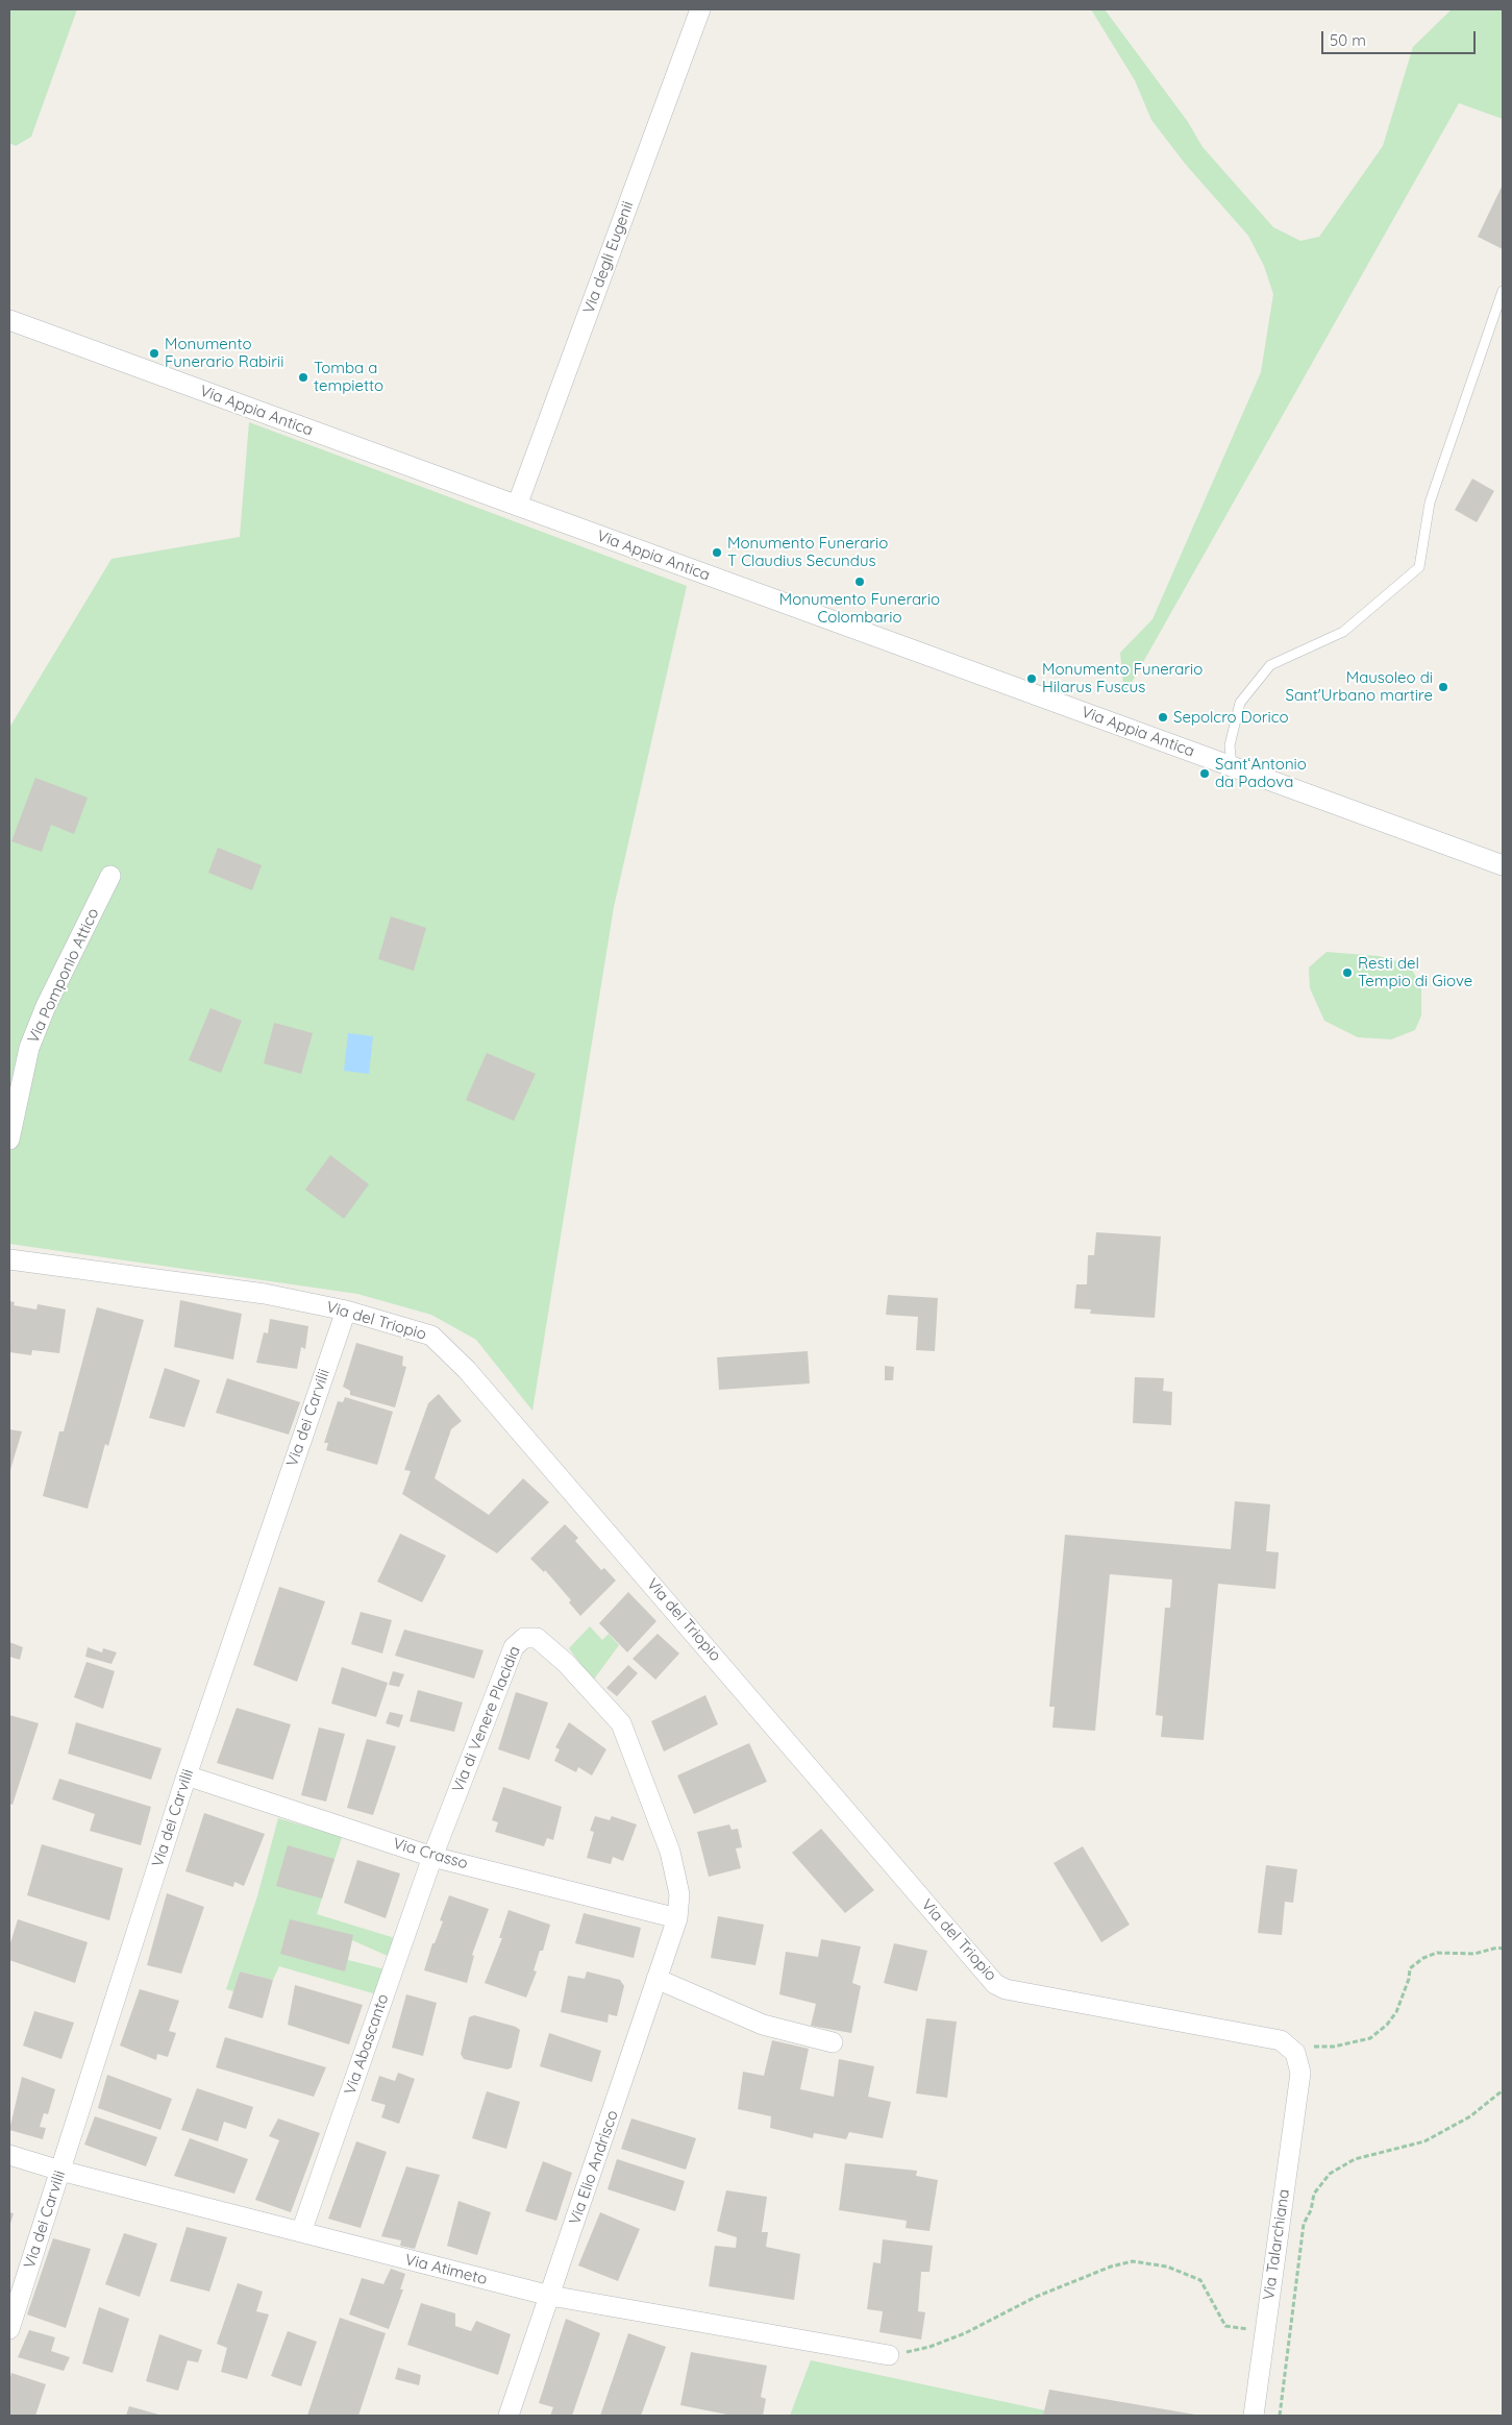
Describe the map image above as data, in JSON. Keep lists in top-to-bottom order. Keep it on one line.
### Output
{"streets":{"street":["Via degli Eugenii","Via Appia Antica","Via Pomponio Attico","Via del Triopio","Via dei Carvilii","Via di Venere Placidia","Via Crasso","Via Abascanto","Via Elio Andrisco","Via Talarchiana","Via Atimeto"]},"crossings":[["Via degli Eugenii","Via Appia Antica"],["Via del Triopio","Via dei Carvilii"],["Via del Triopio","Via Talarchiana"],["Via dei Carvilii","Via Crasso"],["Via dei Carvilii","Via Atimeto"],["Via di Venere Placidia","Via Crasso"],["Via di Venere Placidia","Via Abascanto"],["Via di Venere Placidia","Via Elio Andrisco"],["Via Crasso","Via Abascanto"],["Via Crasso","Via Elio Andrisco"],["Via Abascanto","Via Atimeto"],["Via Elio Andrisco","Via Atimeto"]],"places":["Monumento Funerario Rabirii","Tomba a tempietto","Monumento Funerario T Claudius Secundus","Monumento Funerario Colombario","Monumento Funerario Hilarus Fuscus","Mausoleo di Sant'Urbano martire","Sepolcro Dorico","Sant‘Antonio da Padova","Resti del Tempio di Giove"],"scale_bar":"50 m"}
